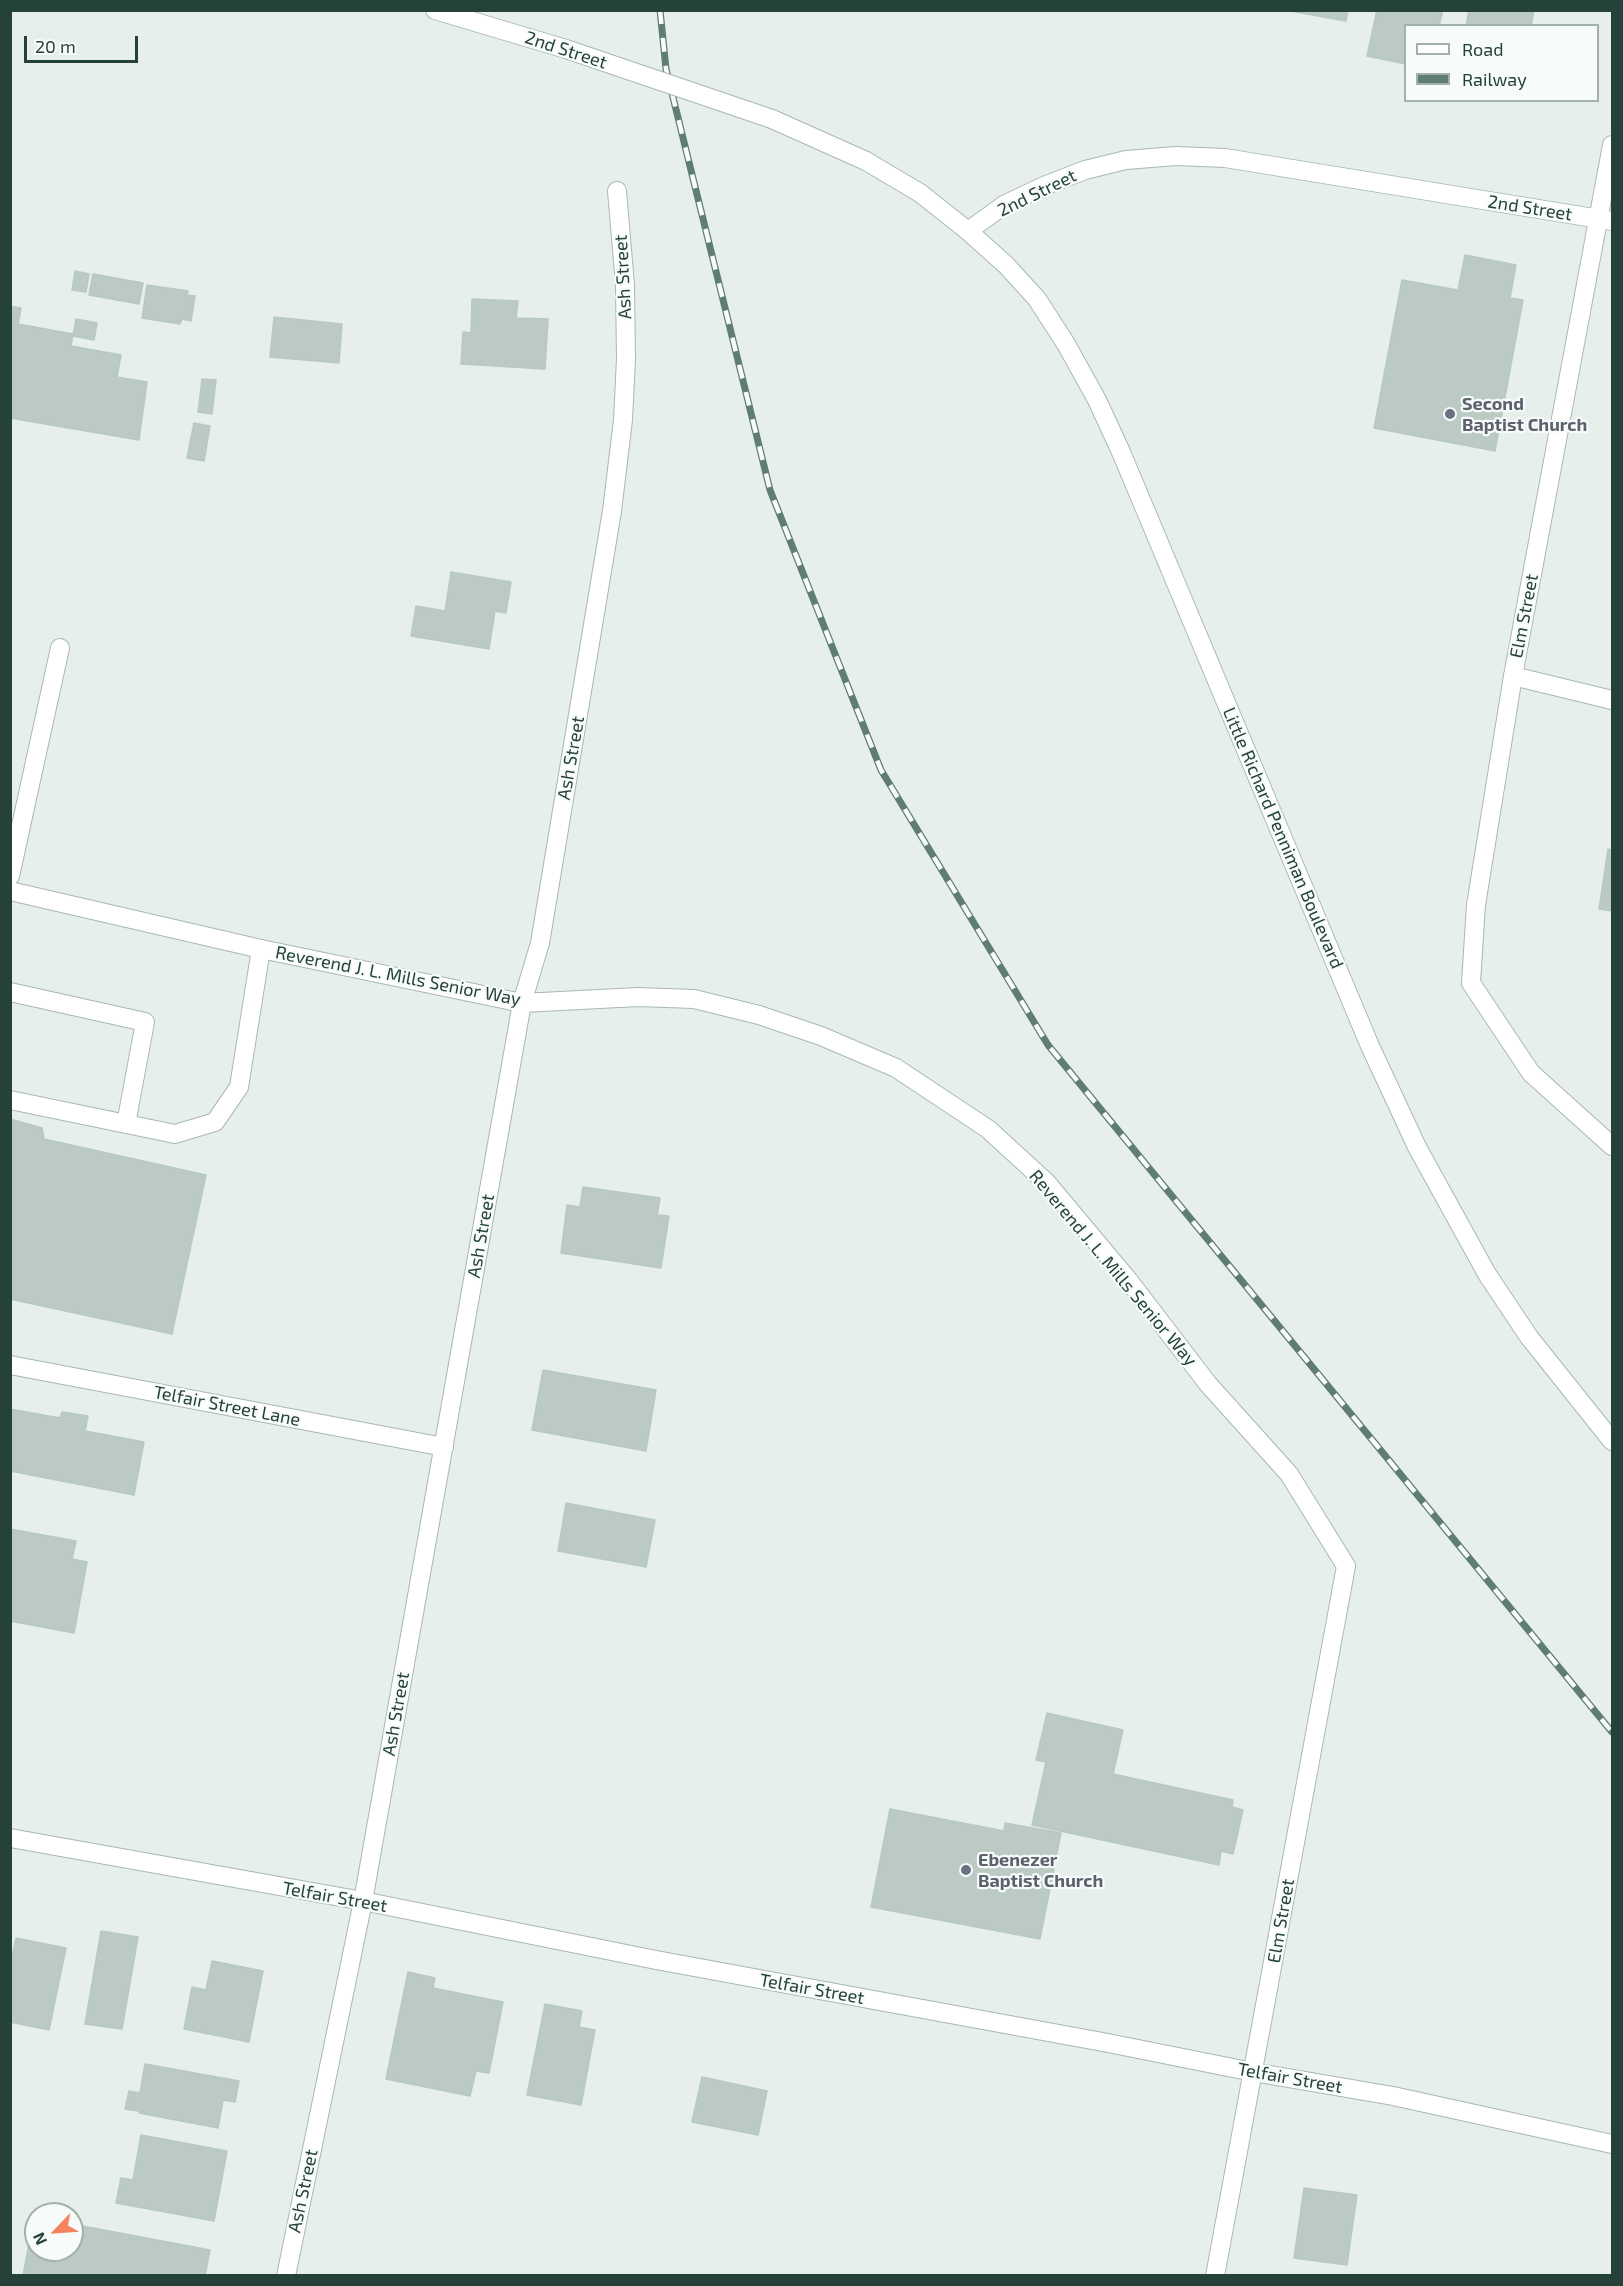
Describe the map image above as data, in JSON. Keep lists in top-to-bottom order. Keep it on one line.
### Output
{"streets":{"street":["2nd Street","Ash Street","Elm Street","Little Richard Penniman Boulevard","Reverend J. L. Mills Senior Way","Telfair Street Lane","Telfair Street"]},"crossings":[["2nd Street","Elm Street"],["2nd Street","Little Richard Penniman Boulevard"],["Ash Street","Reverend J. L. Mills Senior Way"],["Ash Street","Telfair Street Lane"],["Ash Street","Telfair Street"],["Elm Street","Reverend J. L. Mills Senior Way"],["Elm Street","Telfair Street"]],"places":["Second Baptist Church","Ebenezer Baptist Church"],"legend":["Road","Railway"],"scale_bar":"20 m","north":"bottom left"}
